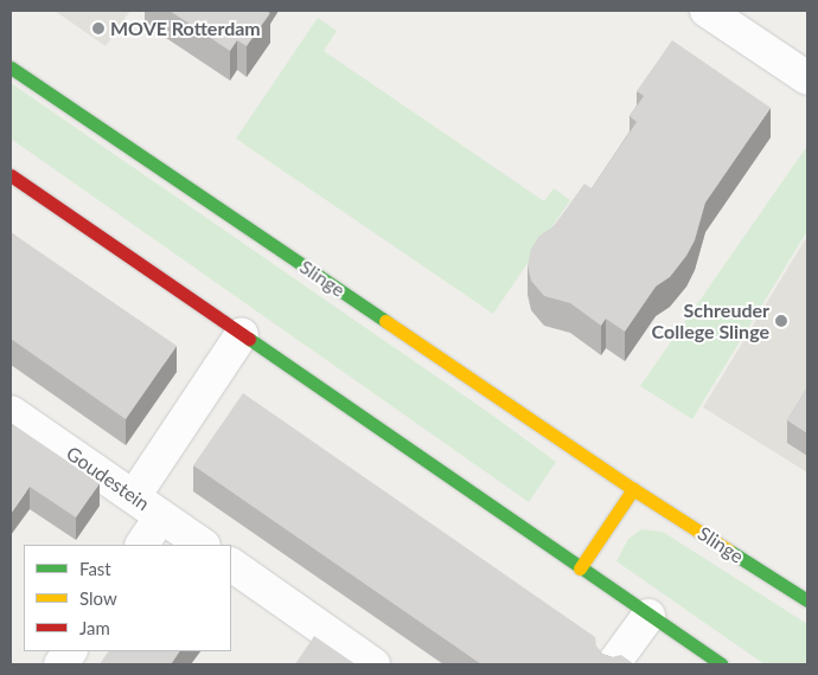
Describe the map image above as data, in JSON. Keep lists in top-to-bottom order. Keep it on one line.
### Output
{"streets":{"main road":["Slinge"],"street":["Goudestein"]},"places":["MOVE Rotterdam","Schreuder College Slinge"],"legend":["Fast","Slow","Jam"]}
